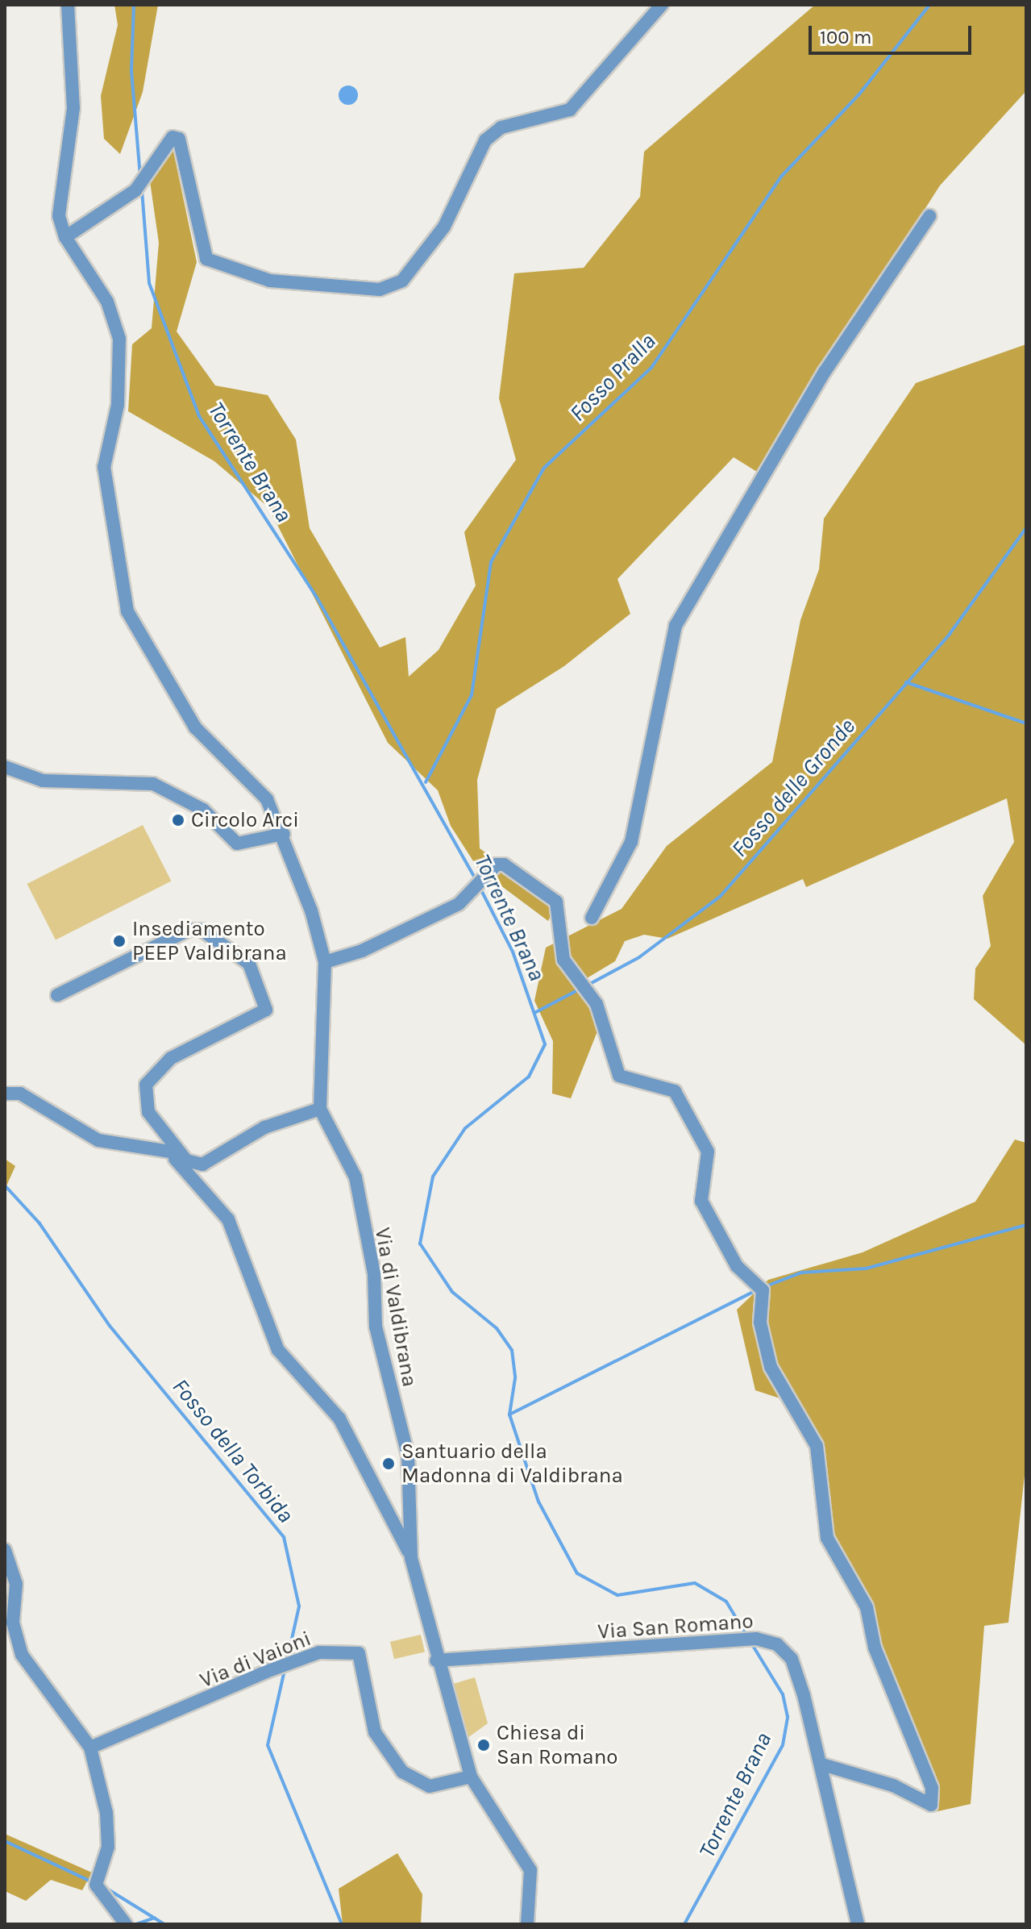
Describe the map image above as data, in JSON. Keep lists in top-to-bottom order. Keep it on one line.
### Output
{"streets":{"street":["Via di Valdibrana","Via San Romano","Via di Vaioni"]},"crossings":[["Via di Valdibrana","Via San Romano"],["Via di Valdibrana","Via di Vaioni"]],"water":["Fosso Pralla","Torrente Brana","Fosso delle Gronde","Fosso della Torbida"],"places":["Circolo Arci","Insediamento PEEP Valdibrana","Santuario della Madonna di Valdibrana","Chiesa di San Romano"],"scale_bar":"100 m"}
